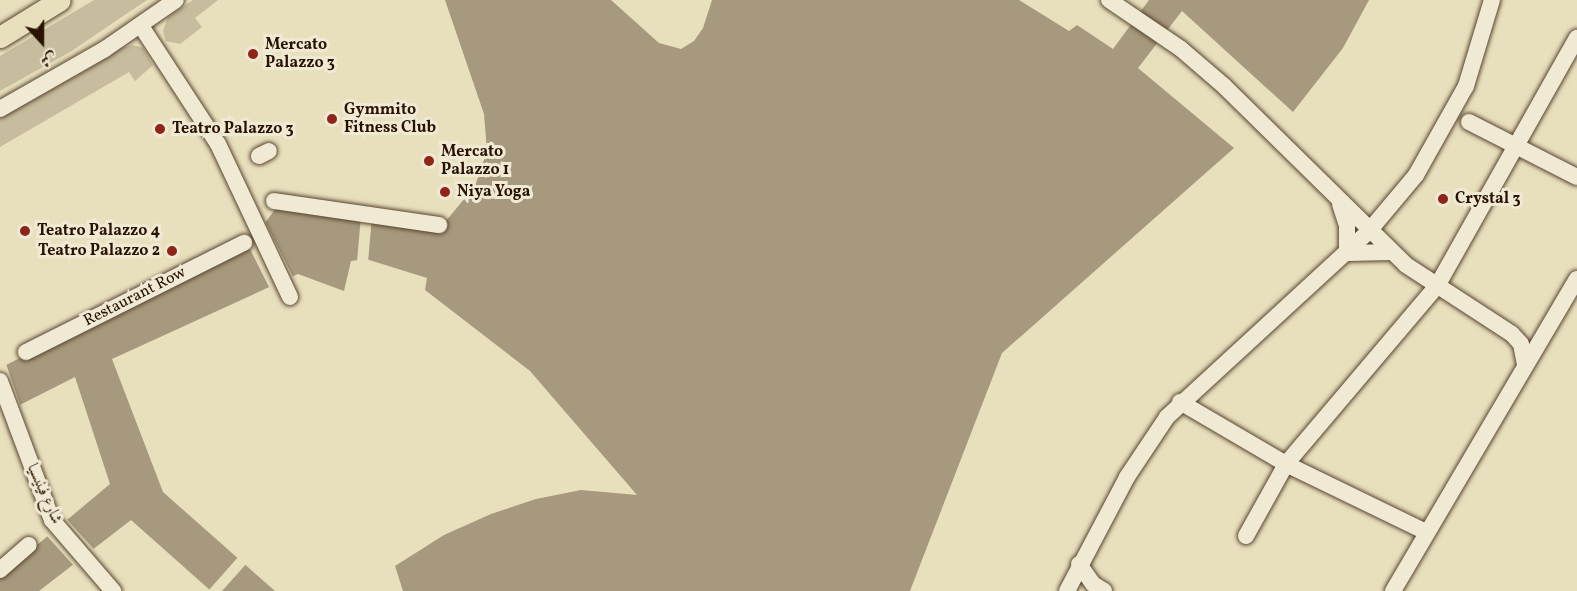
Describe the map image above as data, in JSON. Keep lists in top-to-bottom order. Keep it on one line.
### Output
{"streets":{"street":["Restaurant Row","شارع فينيسيا"]},"places":["Mercato Palazzo 3","Gymmito Fitness Club","Teatro Palazzo 3","Mercato Palazzo 1","Niya Yoga","Crystal 3","Teatro Palazzo 4","Teatro Palazzo 2"],"north":"bottom"}
